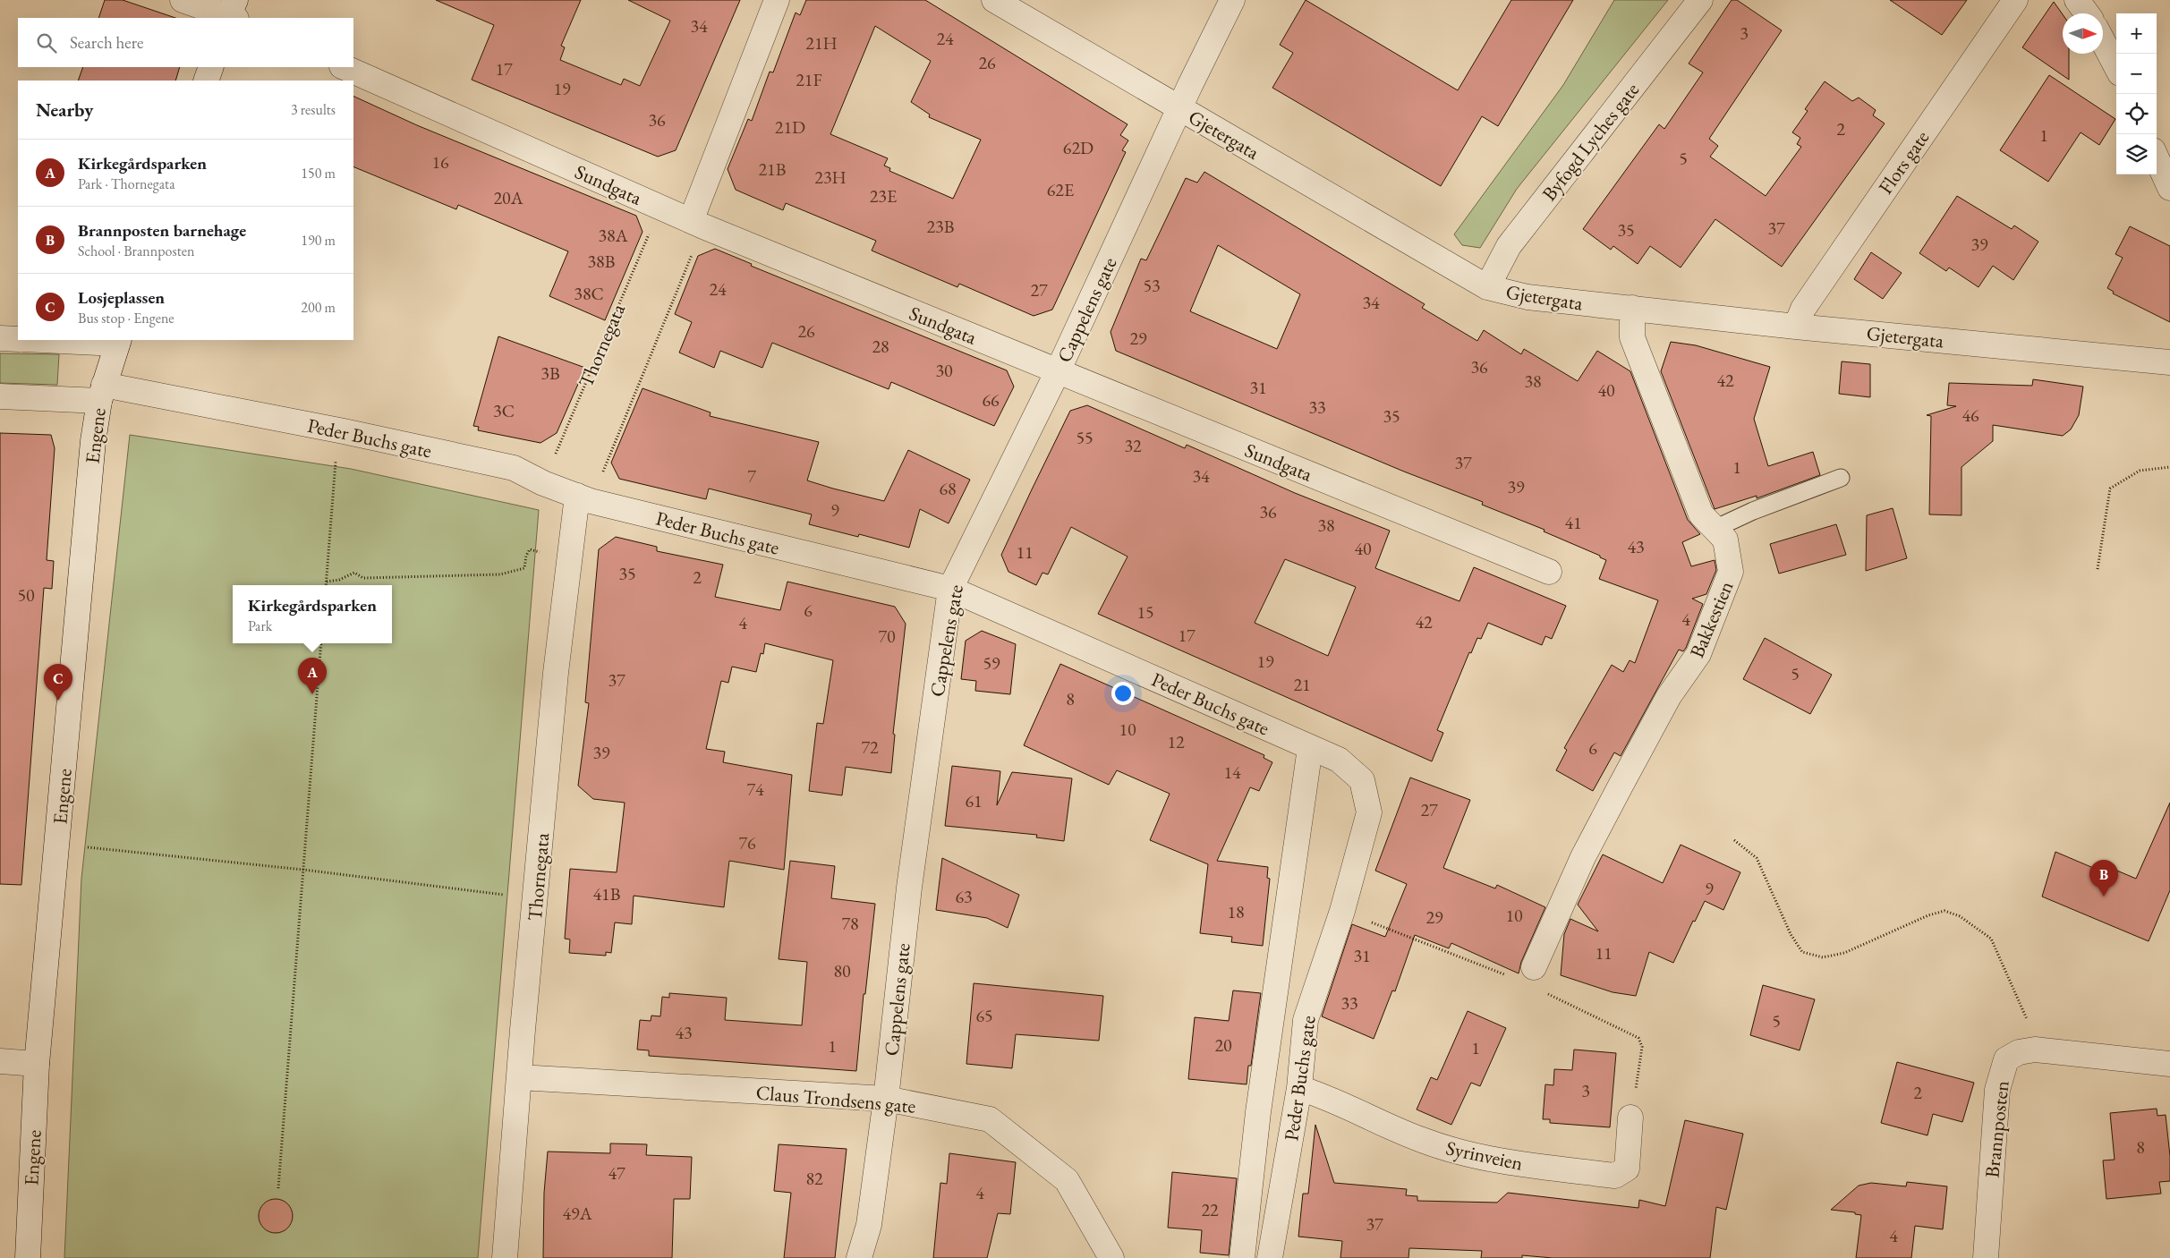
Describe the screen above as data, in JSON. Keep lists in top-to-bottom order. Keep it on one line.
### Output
{"streets":{"street":["Gjetergata","Byfogd Lyches gate","Flors gate","Sundgata","Cappelens gate","Thornegata","Engene","Peder Buchs gate","Bakkestien","Claus Trondsens gate","Brannposten","Syrinveien"]},"crossings":[["Gjetergata","Byfogd Lyches gate"],["Gjetergata","Flors gate"],["Gjetergata","Cappelens gate"],["Gjetergata","Bakkestien"],["Sundgata","Cappelens gate"],["Sundgata","Thornegata"],["Cappelens gate","Peder Buchs gate"],["Cappelens gate","Claus Trondsens gate"],["Thornegata","Peder Buchs gate"],["Thornegata","Claus Trondsens gate"],["Engene","Peder Buchs gate"],["Peder Buchs gate","Syrinveien"]],"house_numbers":["34","3","24","21H","26","17","21F","19","36","21D","2","1","62D","5","16","21B","23H","62E","23E","20A","23B","37","35","38A","39","38B","53","24","27","38C","34","26","29","28","36","30","3B","42","38","31","40","66","33","3C","46","35","55","32","37","1","7","34","39","68","9","36","41","38","43","40","11","35","2","50","6","15","4","42","4","17","70","19","59","5","37","21","8","10","12","72","6","39","14","74","61","27","76","9","41B","63","18","10","29","78","11","31","80","33","65","5","43","20","1","1","3","2","8","47","82","4","22","49A","37","4"],"north":"right","page":{"map_buttons":["+","−"],"search":"Search here","heading":["Nearby","3 results"],"list":[{"mark":"A","name":"Kirkegårdsparken","note":"Park · Thornegata","value":"150 m"},{"mark":"B","name":"Brannposten barnehage","note":"School · Brannposten","value":"190 m"},{"mark":"C","name":"Losjeplassen","note":"Bus stop · Engene","value":"200 m"}],"popup":["Kirkegårdsparken","Park"],"pins":["A","C","B"]}}
